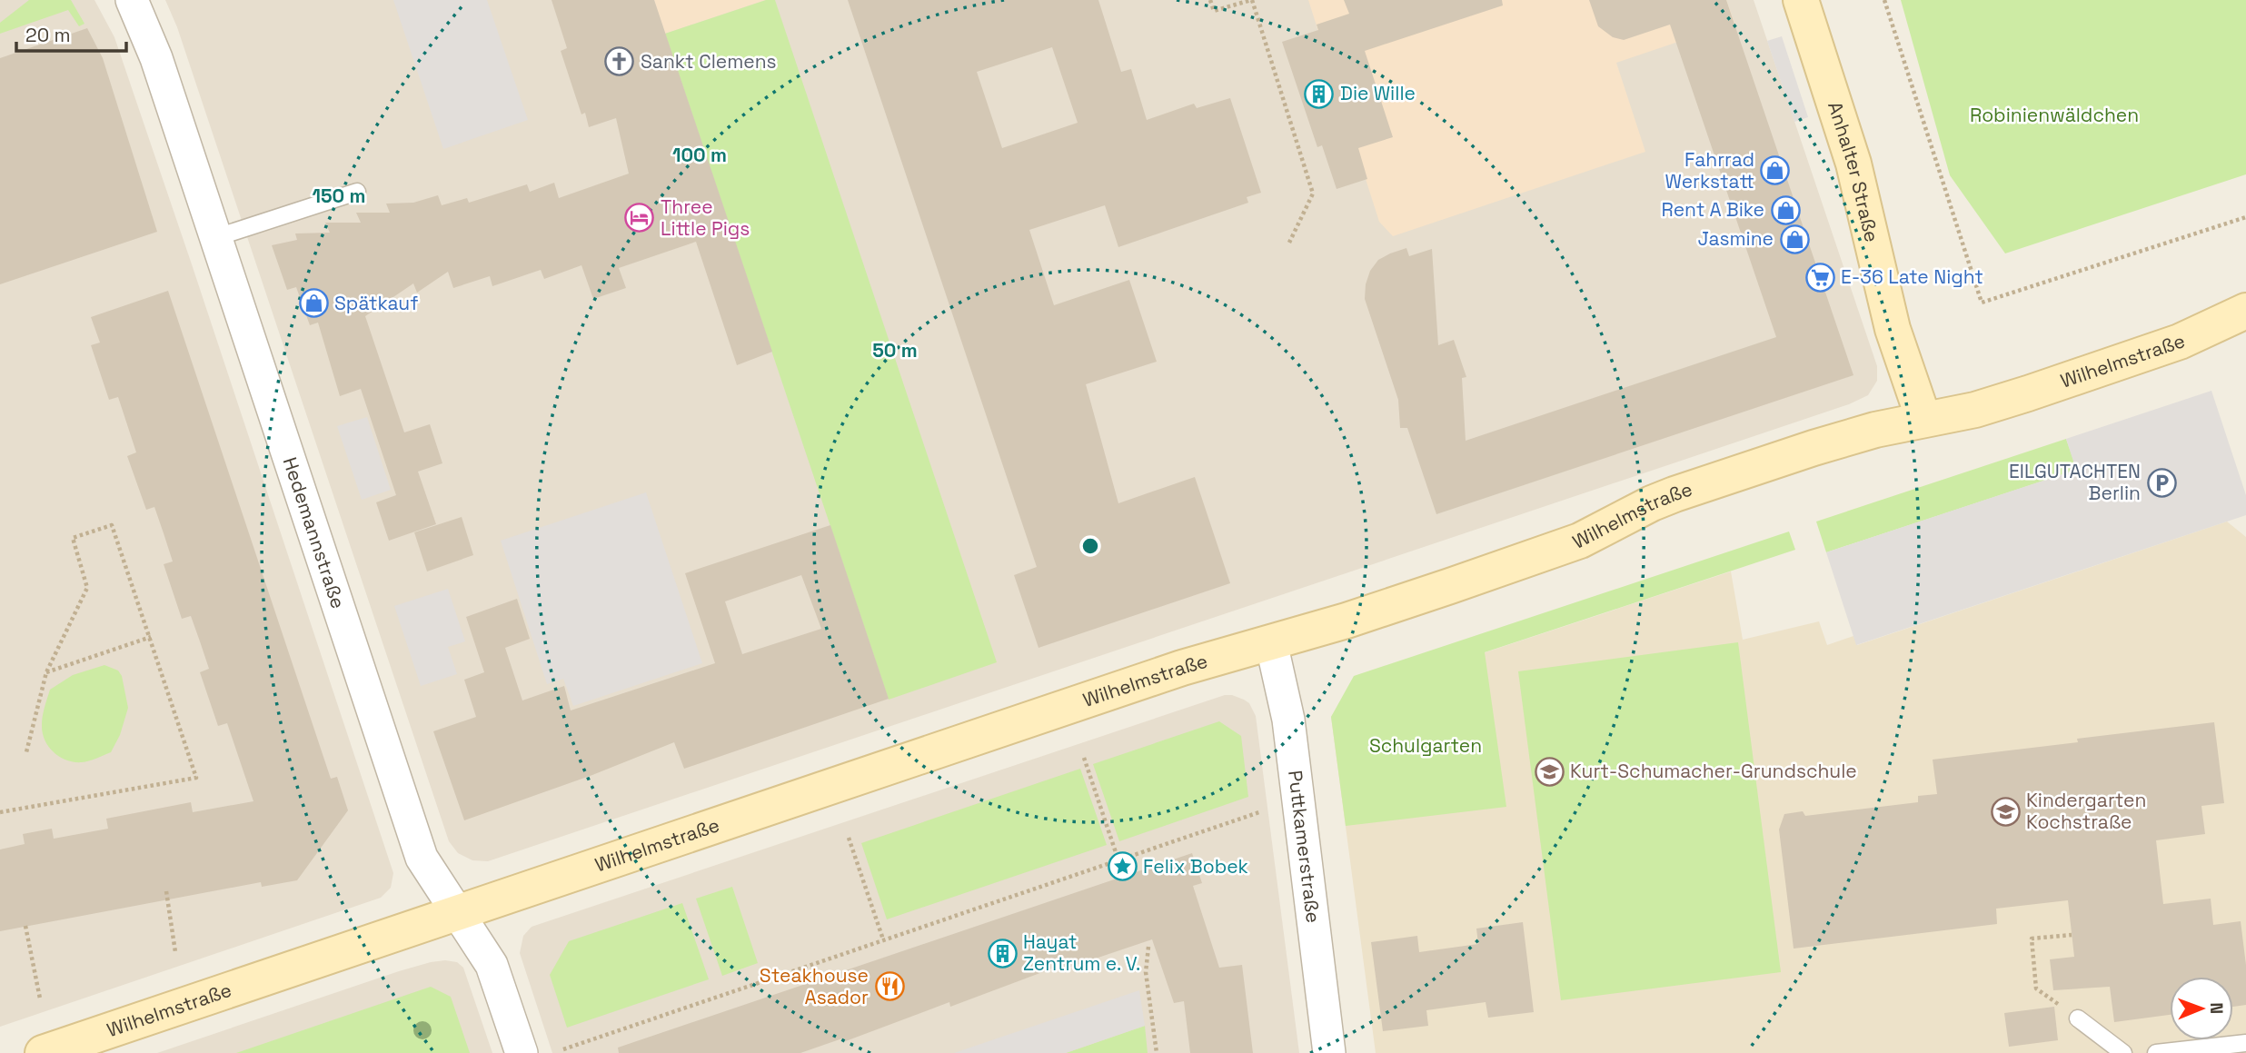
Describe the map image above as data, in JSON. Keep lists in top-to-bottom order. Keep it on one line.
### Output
{"streets":{"main road":["Anhalter Straße","Wilhelmstraße"],"street":["Hedemannstraße","Puttkamerstraße"]},"crossings":[["Anhalter Straße","Wilhelmstraße"],["Wilhelmstraße","Hedemannstraße"],["Wilhelmstraße","Puttkamerstraße"]],"parks":["Robinienwäldchen","Schulgarten"],"places":{"church":["Sankt Clemens"],"building":["Die Wille","Hayat Zentrum e. V."],"shop":["Fahrrad Werkstatt","Rent A Bike","Jasmine","Spätkauf"],"hotel":["Three Little Pigs"],"supermarket":["E-36 Late Night"],"parking":["EILGUTACHTEN Berlin"],"school or university":["Kurt-Schumacher-Grundschule","Kindergarten Kochstraße"],"place":["Felix Bobek"],"restaurant":["Steakhouse Asador"]},"scale_bar":"20 m","north":"right","rings":["100 m","150 m","50 m"]}
